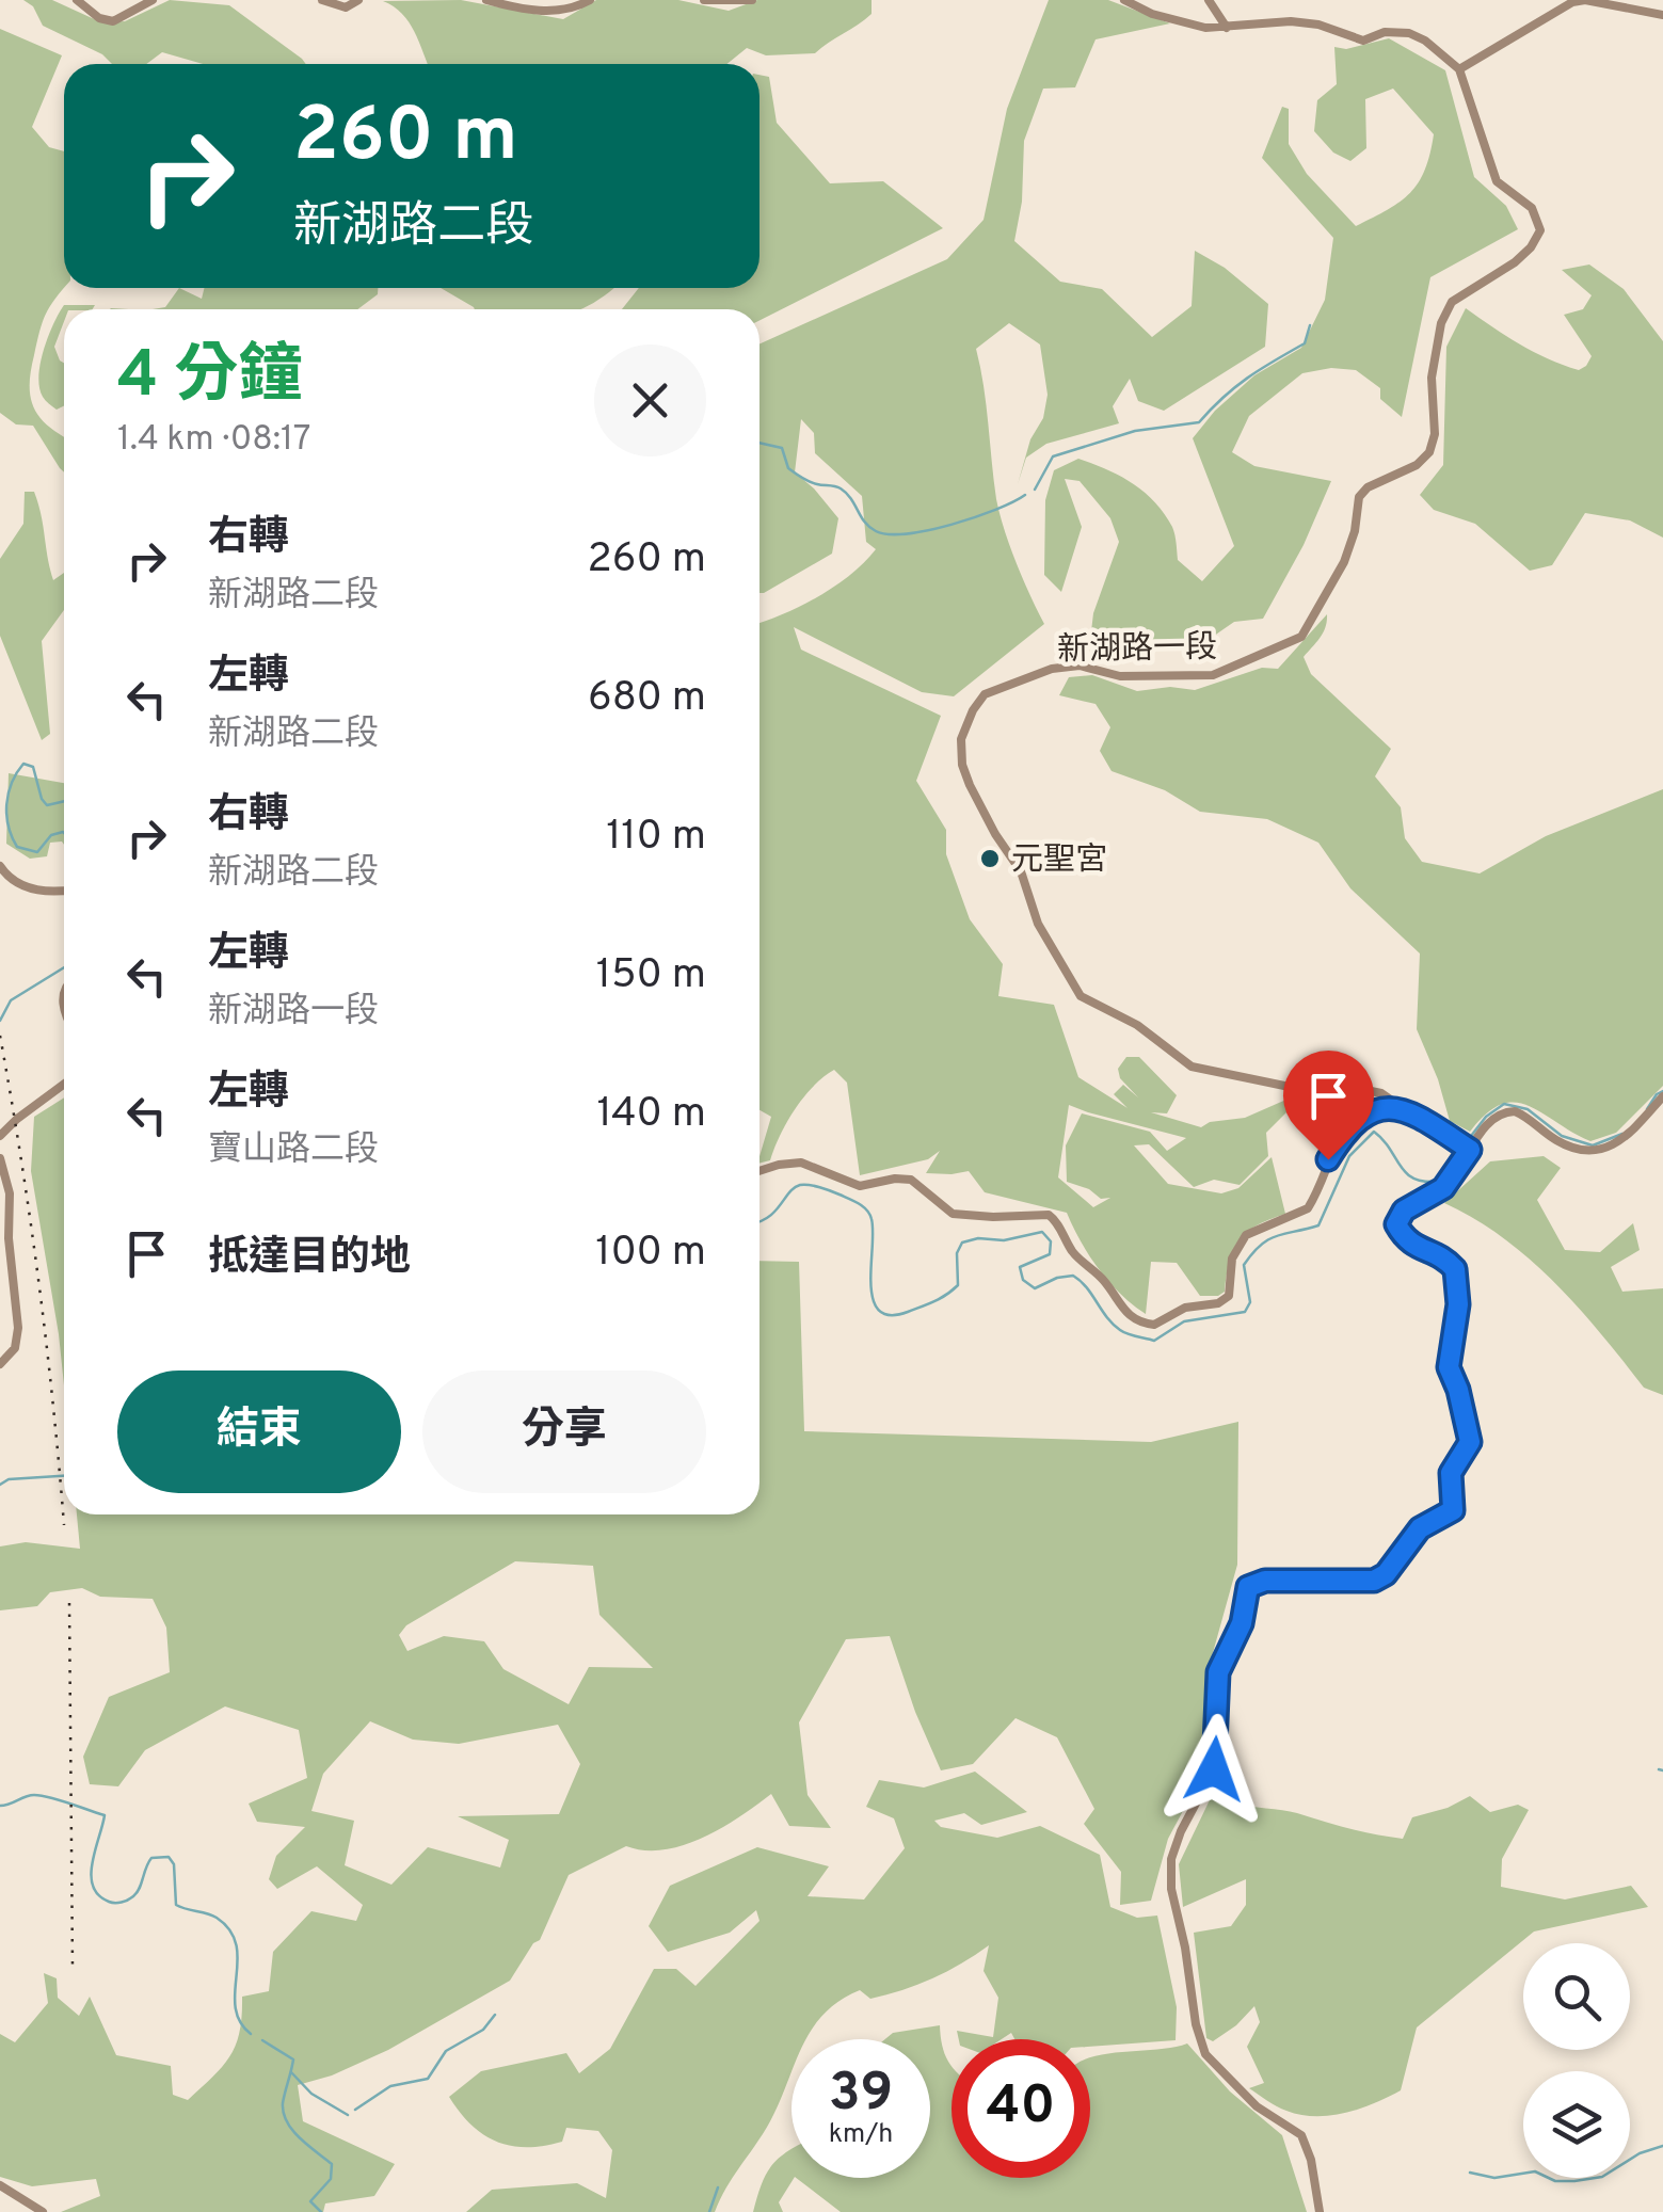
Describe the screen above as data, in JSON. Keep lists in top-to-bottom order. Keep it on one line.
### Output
{"streets":{"street":["新湖路一段"]},"places":["元聖宮"],"page":{"turn":["260 m","新湖路二段"],"heading":["4 分鐘","1.4 km · 08:17"],"list":[{"name":"右轉","note":"新湖路二段","value":"260 m"},{"name":"左轉","note":"新湖路二段","value":"680 m"},{"name":"右轉","note":"新湖路二段","value":"110 m"},{"name":"左轉","note":"新湖路一段","value":"150 m"},{"name":"左轉","note":"寶山路二段","value":"140 m"},{"name":"抵達目的地","value":"100 m"}],"buttons":["結束","分享"],"speed":"39 km/h","limit":"40"}}
